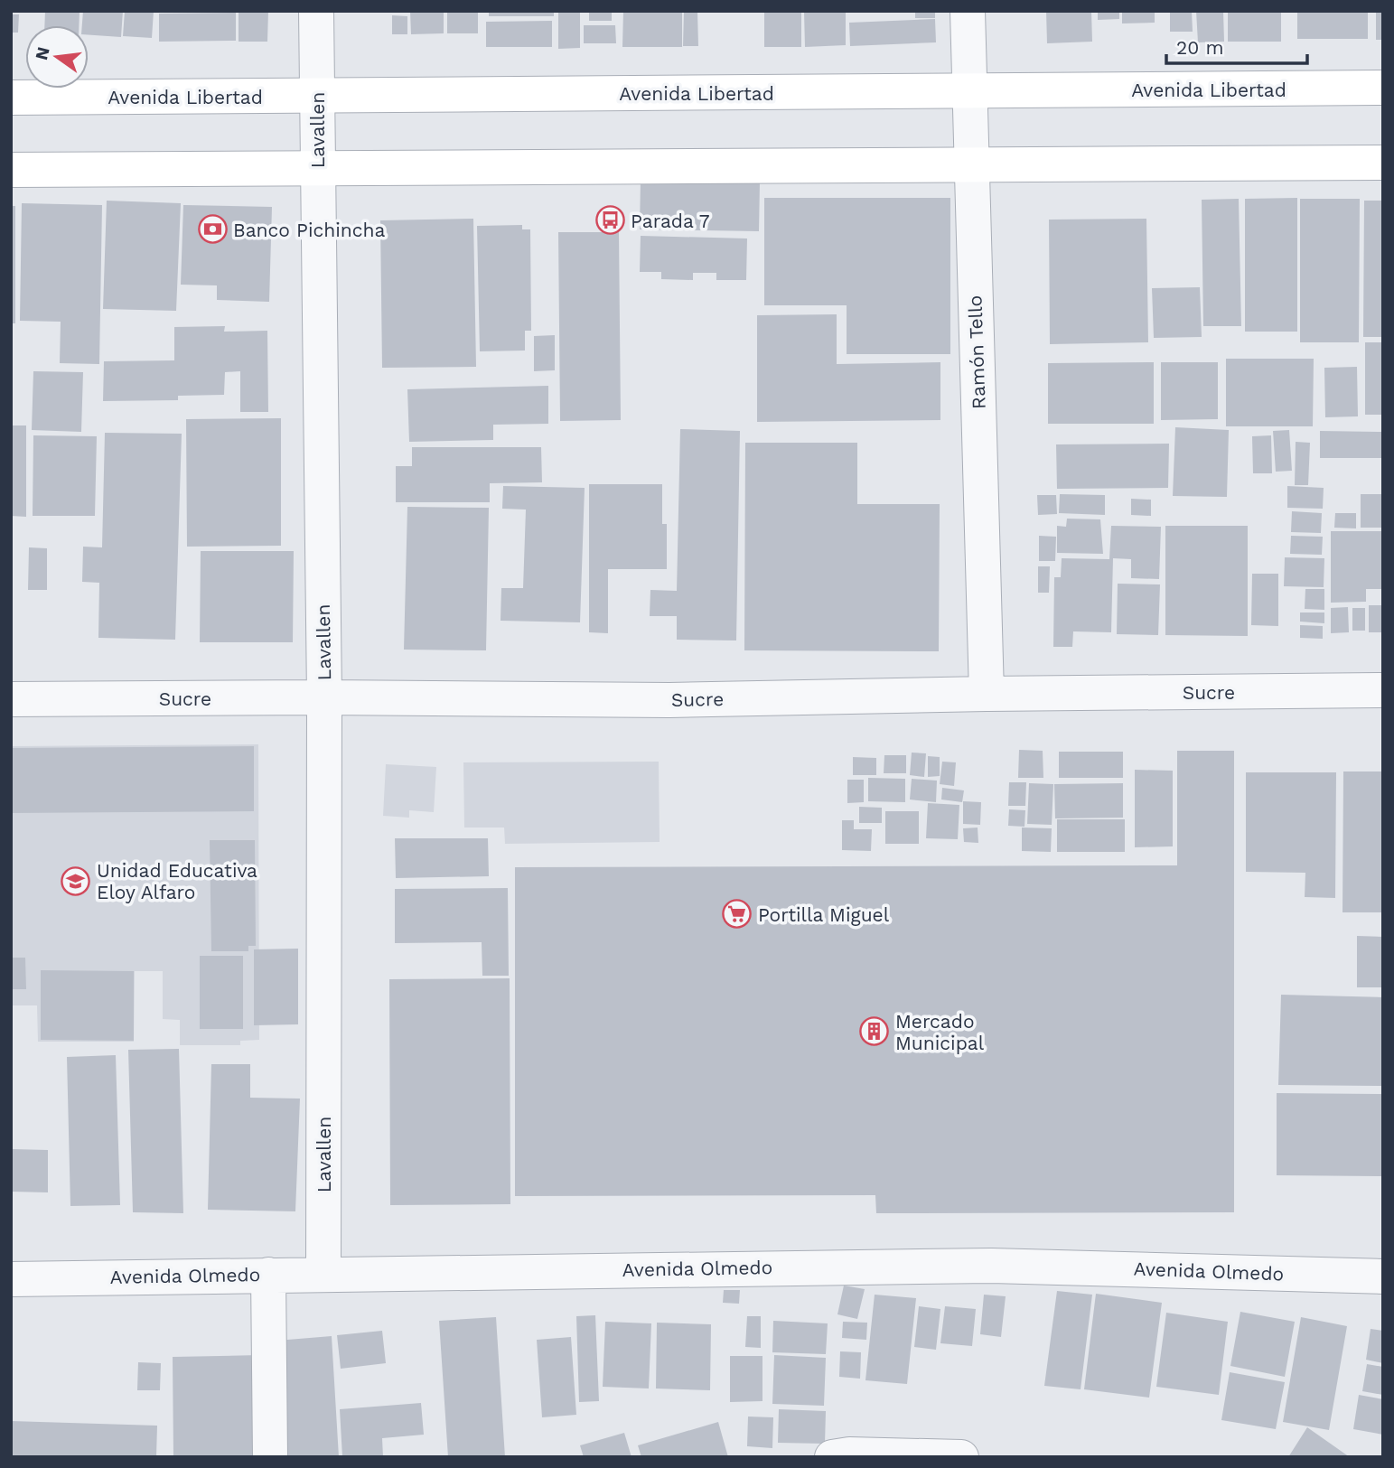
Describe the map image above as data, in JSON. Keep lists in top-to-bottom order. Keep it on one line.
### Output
{"streets":{"street":["Avenida Libertad","Lavallen","Ramón Tello","Sucre","Avenida Olmedo"]},"crossings":[["Avenida Libertad","Lavallen"],["Avenida Libertad","Ramón Tello"],["Lavallen","Sucre"],["Lavallen","Avenida Olmedo"],["Ramón Tello","Sucre"]],"places":{"bus stop":["Parada 7"],"bank":["Banco Pichincha"],"school or university":["Unidad Educativa Eloy Alfaro"],"supermarket":["Portilla Miguel"],"building":["Mercado Municipal"]},"scale_bar":"20 m","north":"left"}
